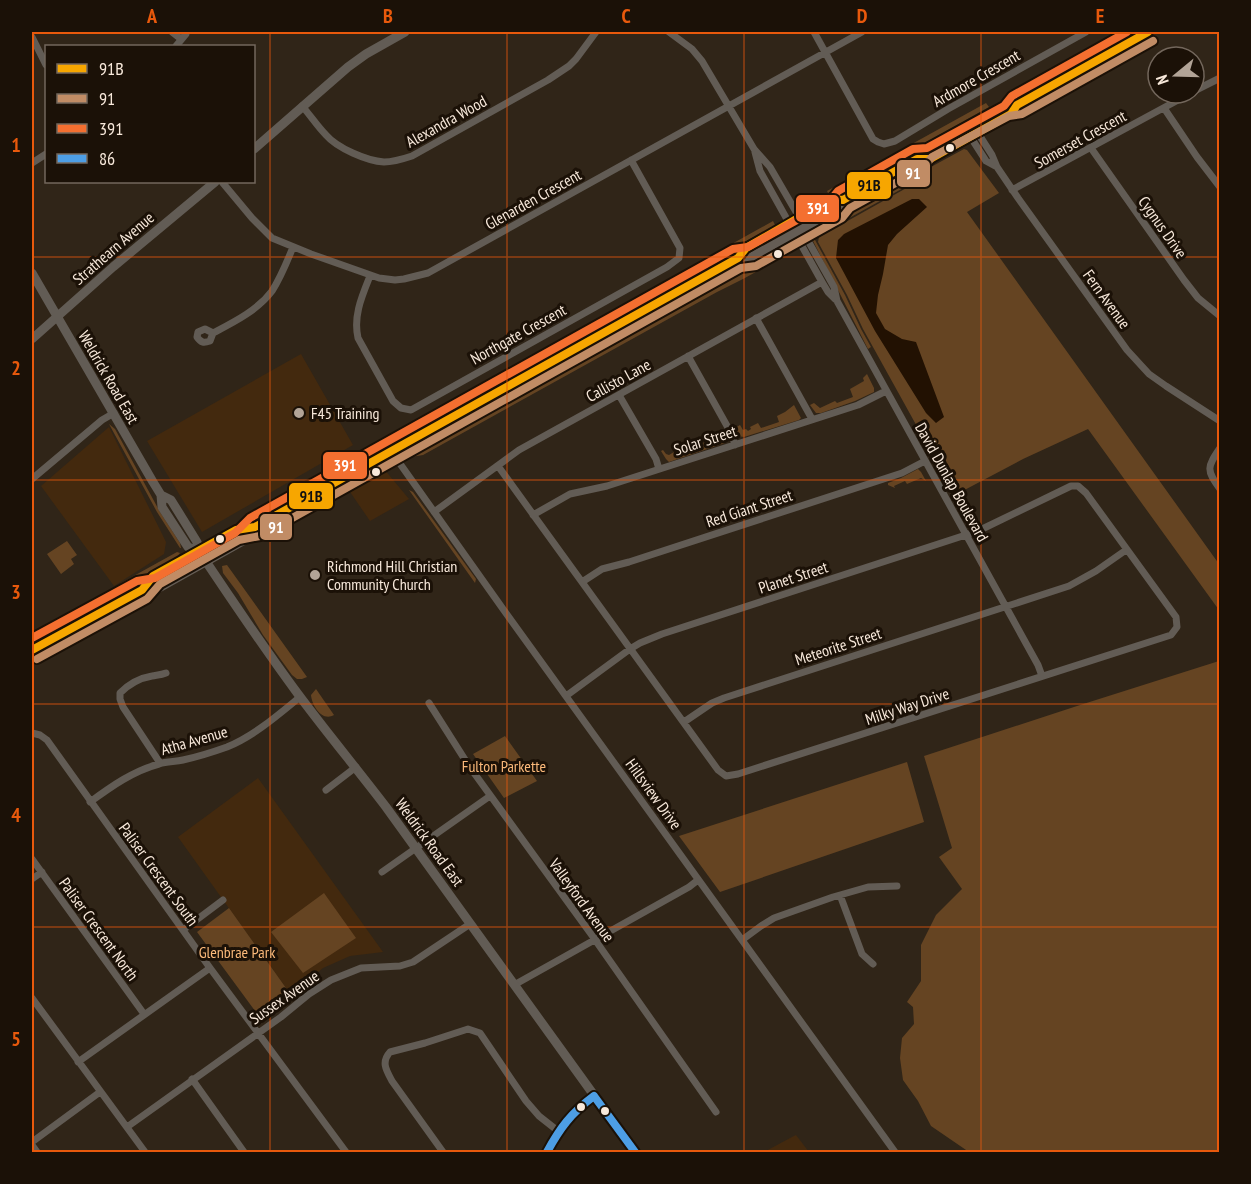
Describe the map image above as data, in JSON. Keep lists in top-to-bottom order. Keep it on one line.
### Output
{"streets":{"street":["Ardmore Crescent","Alexandra Wood","Somerset Crescent","Glenarden Crescent","Cygnus Drive","Strathearn Avenue","Fern Avenue","Northgate Crescent","Weldrick Road East","Callisto Lane","Solar Street","David Dunlap Boulevard","Red Giant Street","Planet Street","Meteorite Street","Milky Way Drive","Atha Avenue","Hillsview Drive","Paliser Crescent South","Valleyford Avenue","Paliser Crescent North","Sussex Avenue"]},"crossings":[["Ardmore Crescent","Glenarden Crescent"],["Somerset Crescent","Cygnus Drive"],["Somerset Crescent","Fern Avenue"],["Glenarden Crescent","Northgate Crescent"],["Strathearn Avenue","Weldrick Road East"],["Weldrick Road East","Atha Avenue"],["Weldrick Road East","Sussex Avenue"],["Callisto Lane","David Dunlap Boulevard"],["Callisto Lane","Milky Way Drive"],["Callisto Lane","Hillsview Drive"],["Solar Street","David Dunlap Boulevard"],["Solar Street","Milky Way Drive"],["David Dunlap Boulevard","Red Giant Street"],["David Dunlap Boulevard","Planet Street"],["David Dunlap Boulevard","Meteorite Street"],["David Dunlap Boulevard","Milky Way Drive"],["Red Giant Street","Milky Way Drive"],["Planet Street","Milky Way Drive"],["Planet Street","Hillsview Drive"],["Meteorite Street","Milky Way Drive"],["Atha Avenue","Paliser Crescent South"],["Paliser Crescent South","Sussex Avenue"]],"parks":["Fulton Parkette","Glenbrae Park"],"places":["F45 Training","Richmond Hill Christian Community Church"],"lines":["transit line 91B","transit line 391","transit line 91","transit line 86"],"legend":["91B","91","391","86"],"north":"left","grid":{"columns":["A","B","C","D","E"],"rows":["1","2","3","4","5"]}}
